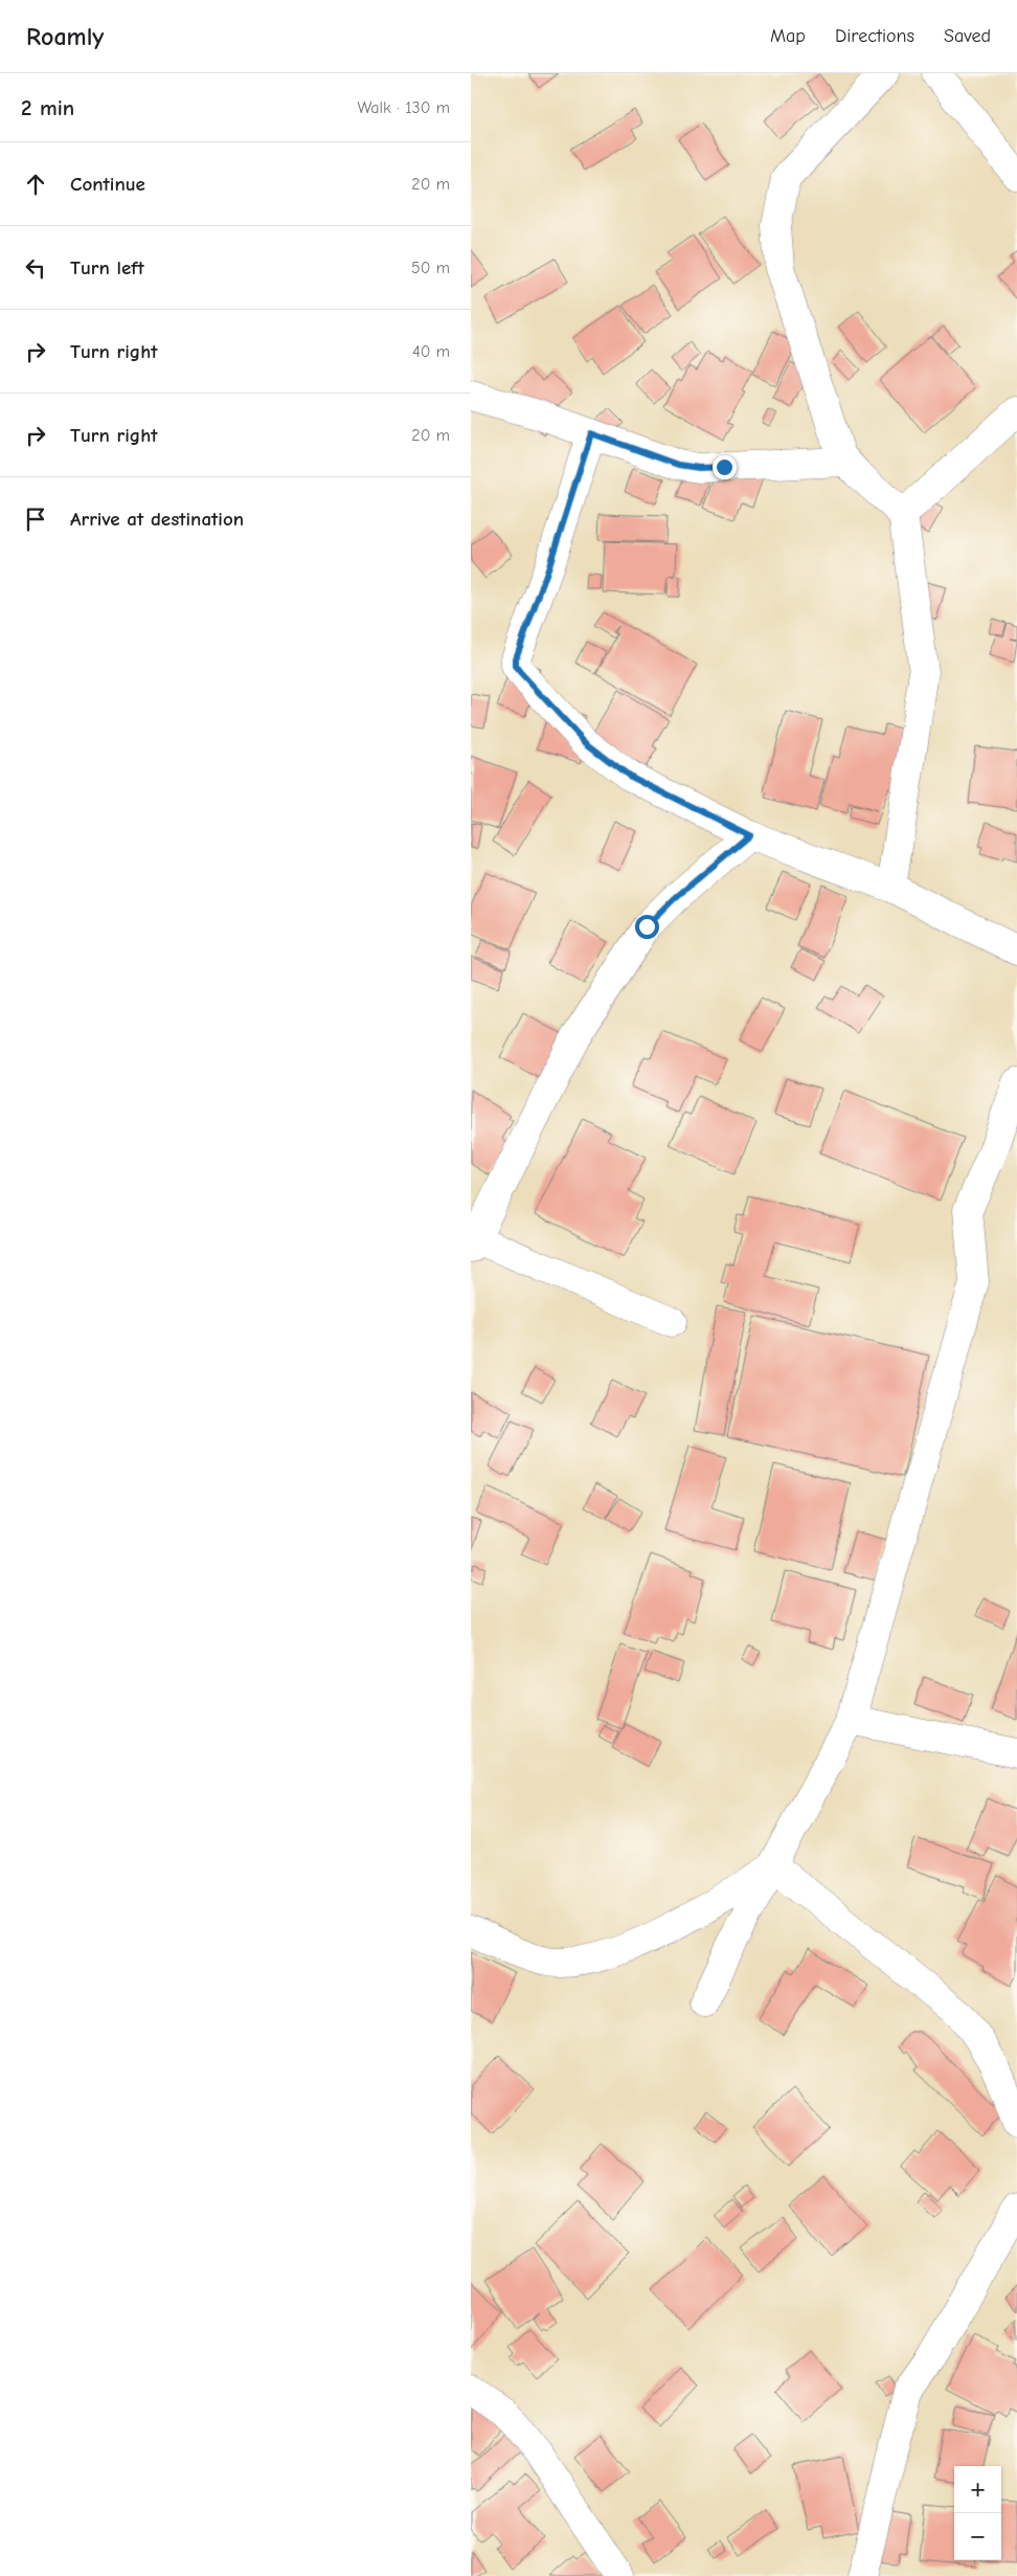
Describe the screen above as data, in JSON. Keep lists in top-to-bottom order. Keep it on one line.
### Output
{"page":{"header":"Roamly","nav":["Map","Directions","Saved"],"heading":["2 min","Walk · 130 m"],"list":[["Continue","20 m"],["Turn left","50 m"],["Turn right","40 m"],["Turn right","20 m"],"Arrive at destination"],"map_buttons":["+","−"]}}
